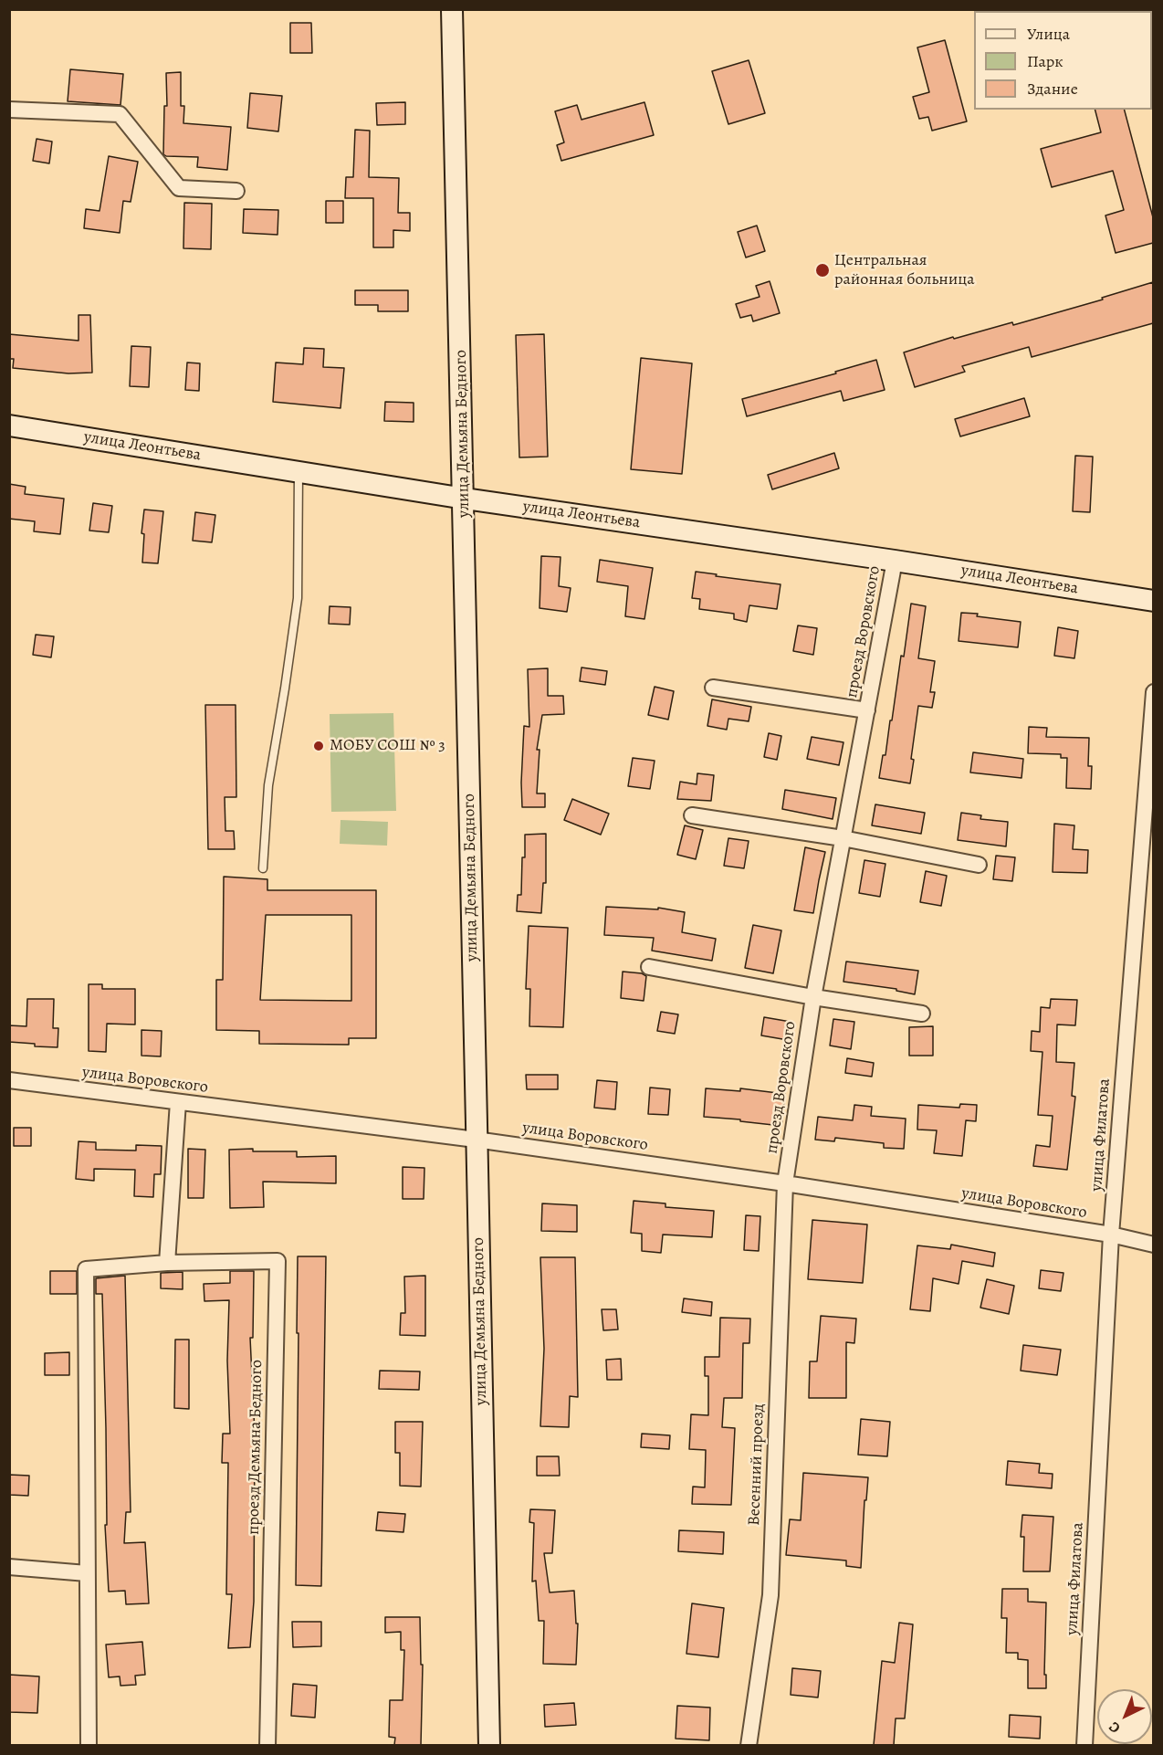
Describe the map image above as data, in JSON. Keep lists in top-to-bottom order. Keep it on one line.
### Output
{"streets":{"street":["улица Демьяна Бедного","улица Леонтьева","проезд Воровского","улица Воровского","улица Филатова","проезд Демьяна Бедного","Весенний проезд"]},"crossings":[["улица Демьяна Бедного","улица Леонтьева"],["улица Демьяна Бедного","улица Воровского"],["улица Леонтьева","проезд Воровского"],["проезд Воровского","улица Воровского"],["проезд Воровского","Весенний проезд"],["улица Воровского","улица Филатова"],["улица Воровского","Весенний проезд"]],"places":["Центральная районная больница","МОБУ СОШ № 3"],"legend":["Улица","Парк","Здание"],"north":"bottom left"}
